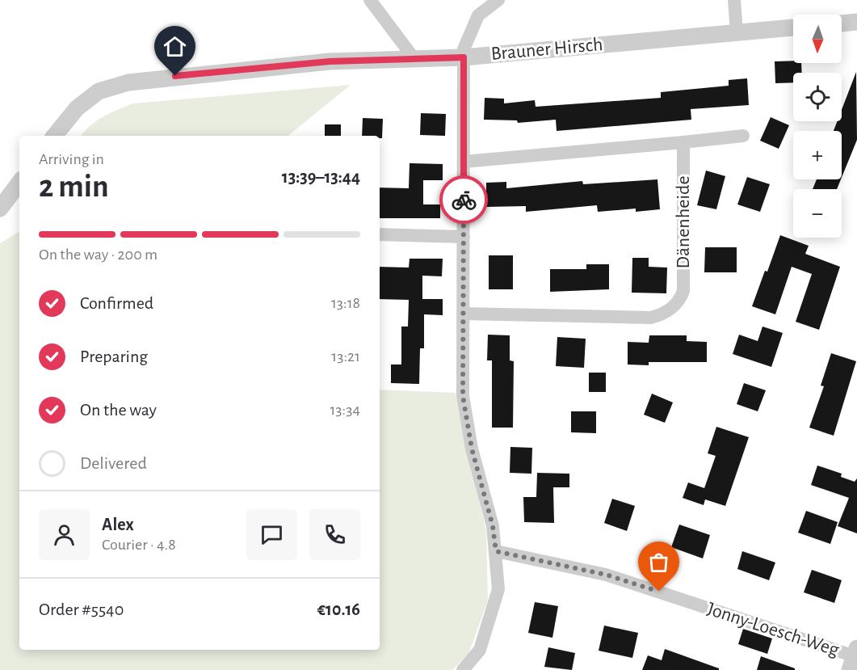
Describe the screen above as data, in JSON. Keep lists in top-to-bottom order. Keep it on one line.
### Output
{"streets":{"street":["Brauner Hirsch","Dänenheide","Jonny-Loesch-Weg"]},"north":"bottom","page":{"map_buttons":["+","−"],"heading":["2 min","Arriving in","13:39–13:44"],"panel":["Alex","Courier · 4.8","Order #5540","€10.16"],"bar":"On the way · 200 m","list":[["Confirmed","13:18"],["Preparing","13:21"],["On the way","13:34"],"Delivered"]}}
